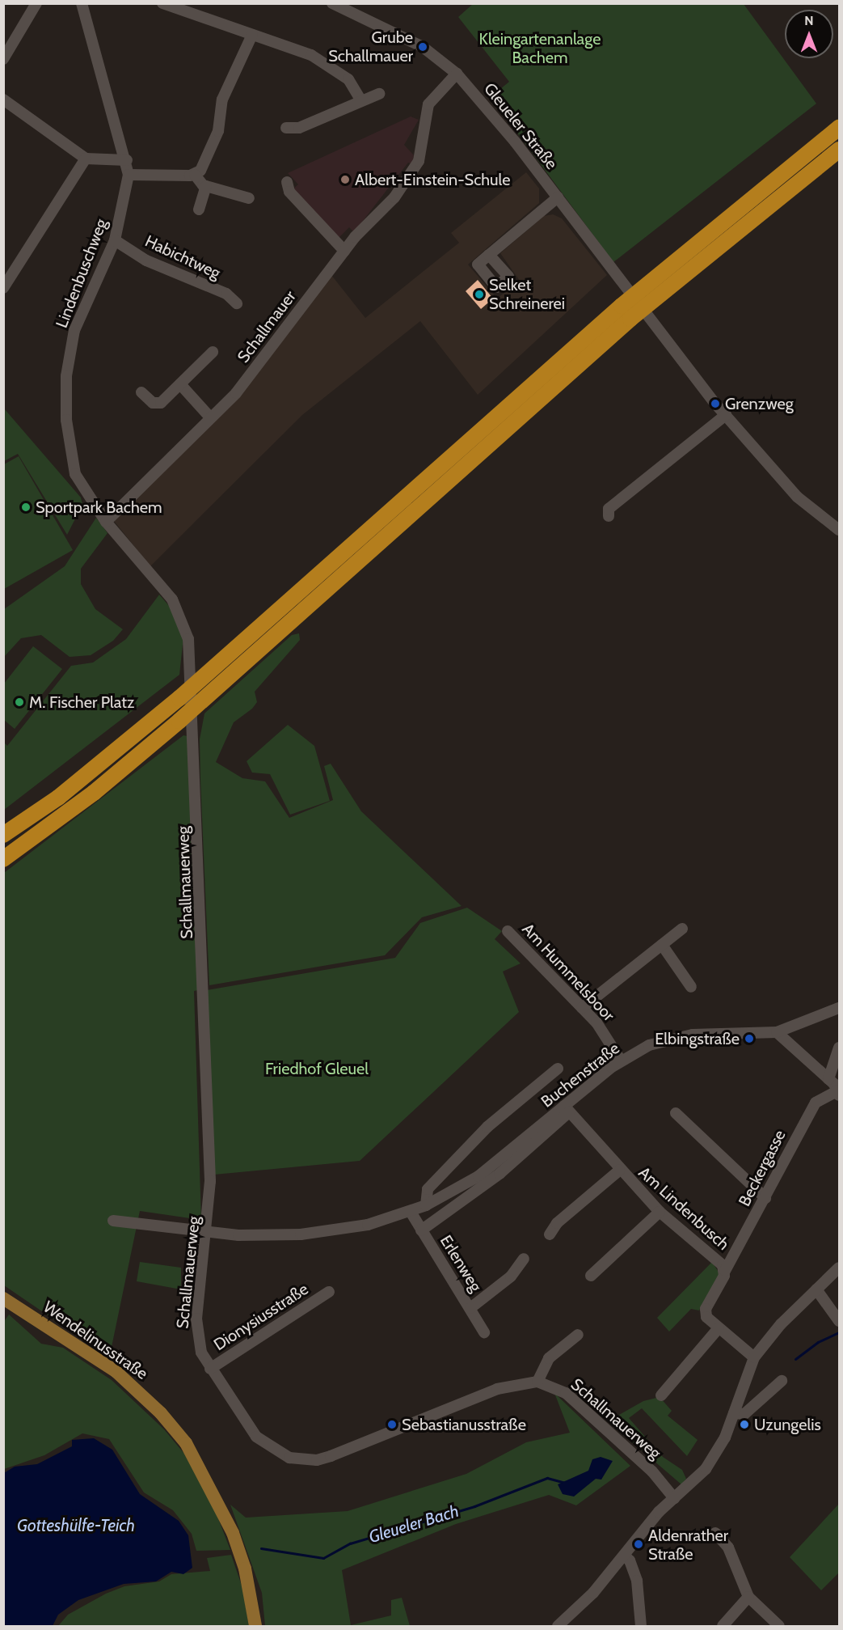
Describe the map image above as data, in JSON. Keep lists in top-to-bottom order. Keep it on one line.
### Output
{"streets":{"main road":["Wendelinusstraße"],"street":["Gleueler Straße","Habichtweg","Lindenbuschweg","Schallmauer","Schallmauerweg","Am Hummelsboor","Buchenstraße","Beckergasse","Am Lindenbusch","Erlenweg","Dionysiusstraße"]},"crossings":[["Gleueler Straße","Schallmauer"],["Habichtweg","Lindenbuschweg"],["Lindenbuschweg","Schallmauer"],["Lindenbuschweg","Schallmauerweg"],["Schallmauerweg","Buchenstraße"],["Schallmauerweg","Dionysiusstraße"],["Am Hummelsboor","Buchenstraße"],["Buchenstraße","Am Lindenbusch"],["Buchenstraße","Erlenweg"],["Beckergasse","Am Lindenbusch"]],"water":["Gleueler Bach","Gotteshülfe-Teich"],"parks":["Kleingartenanlage Bachem","Friedhof Gleuel"],"places":["Grube Schallmauer","Albert-Einstein-Schule","Selket Schreinerei","Grenzweg","Sportpark Bachem","M. Fischer Platz","Elbingstraße","Sebastianusstraße","Uzungelis","Aldenrather Straße"],"north":"top"}
